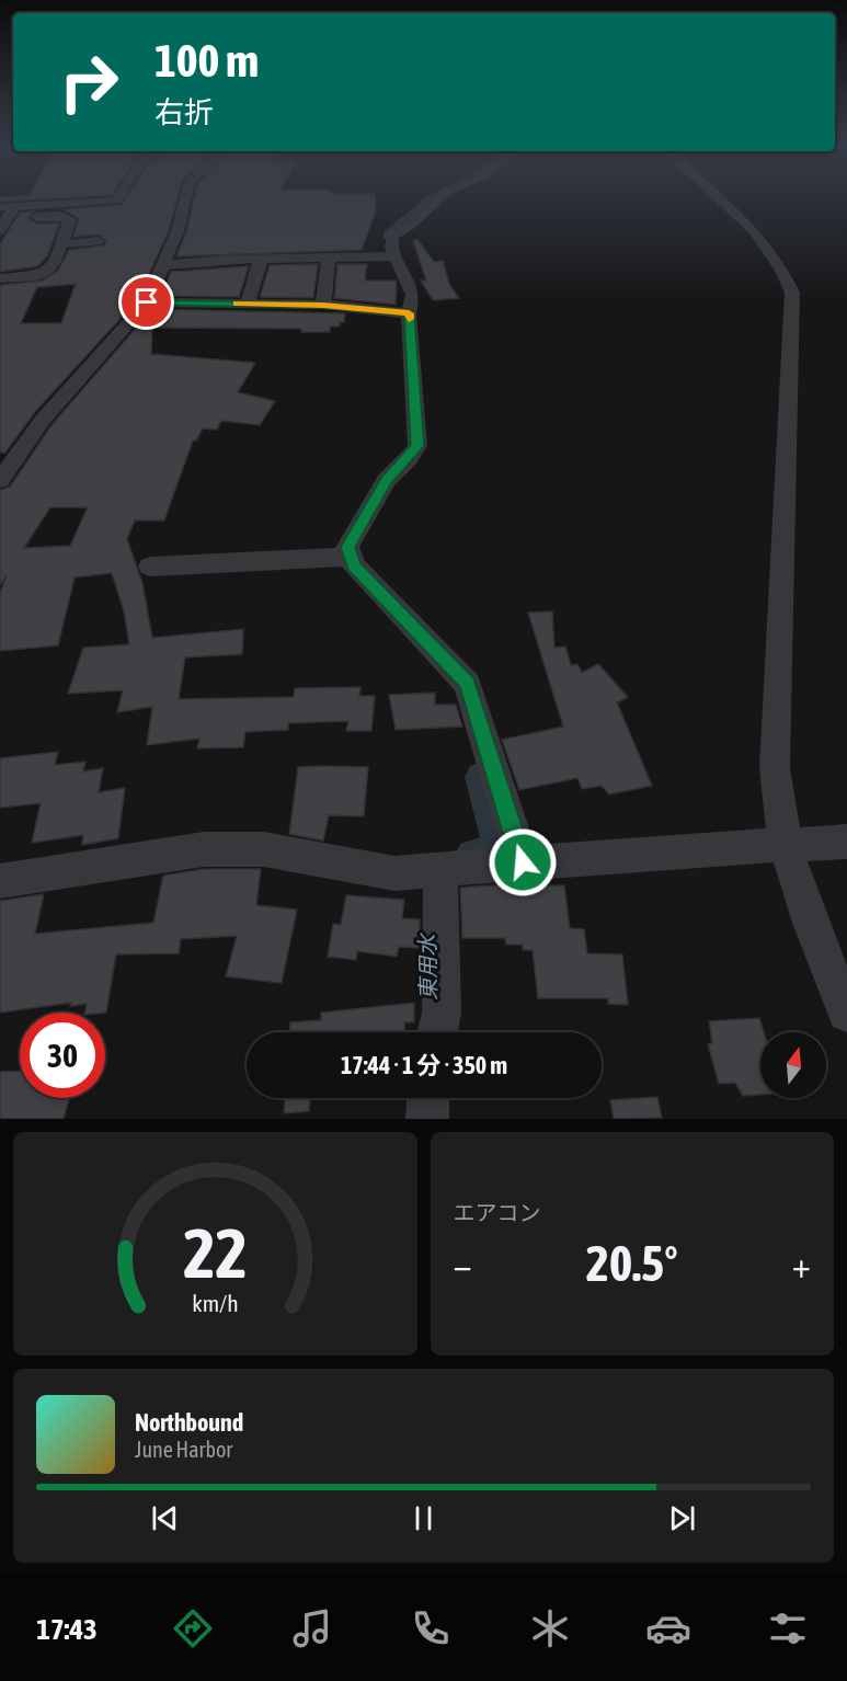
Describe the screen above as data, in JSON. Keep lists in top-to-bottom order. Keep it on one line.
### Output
{"water":["東用水"],"north":"top","page":{"turn":["100 m","右折"],"limit":"30","trip":"17:44 · 1 分 · 350 m","tile":"エアコン","heat":["−","20.5°","+"],"song":["Northbound","June Harbor"],"tabs":"17:43","gauge":["22","km/h"]}}
